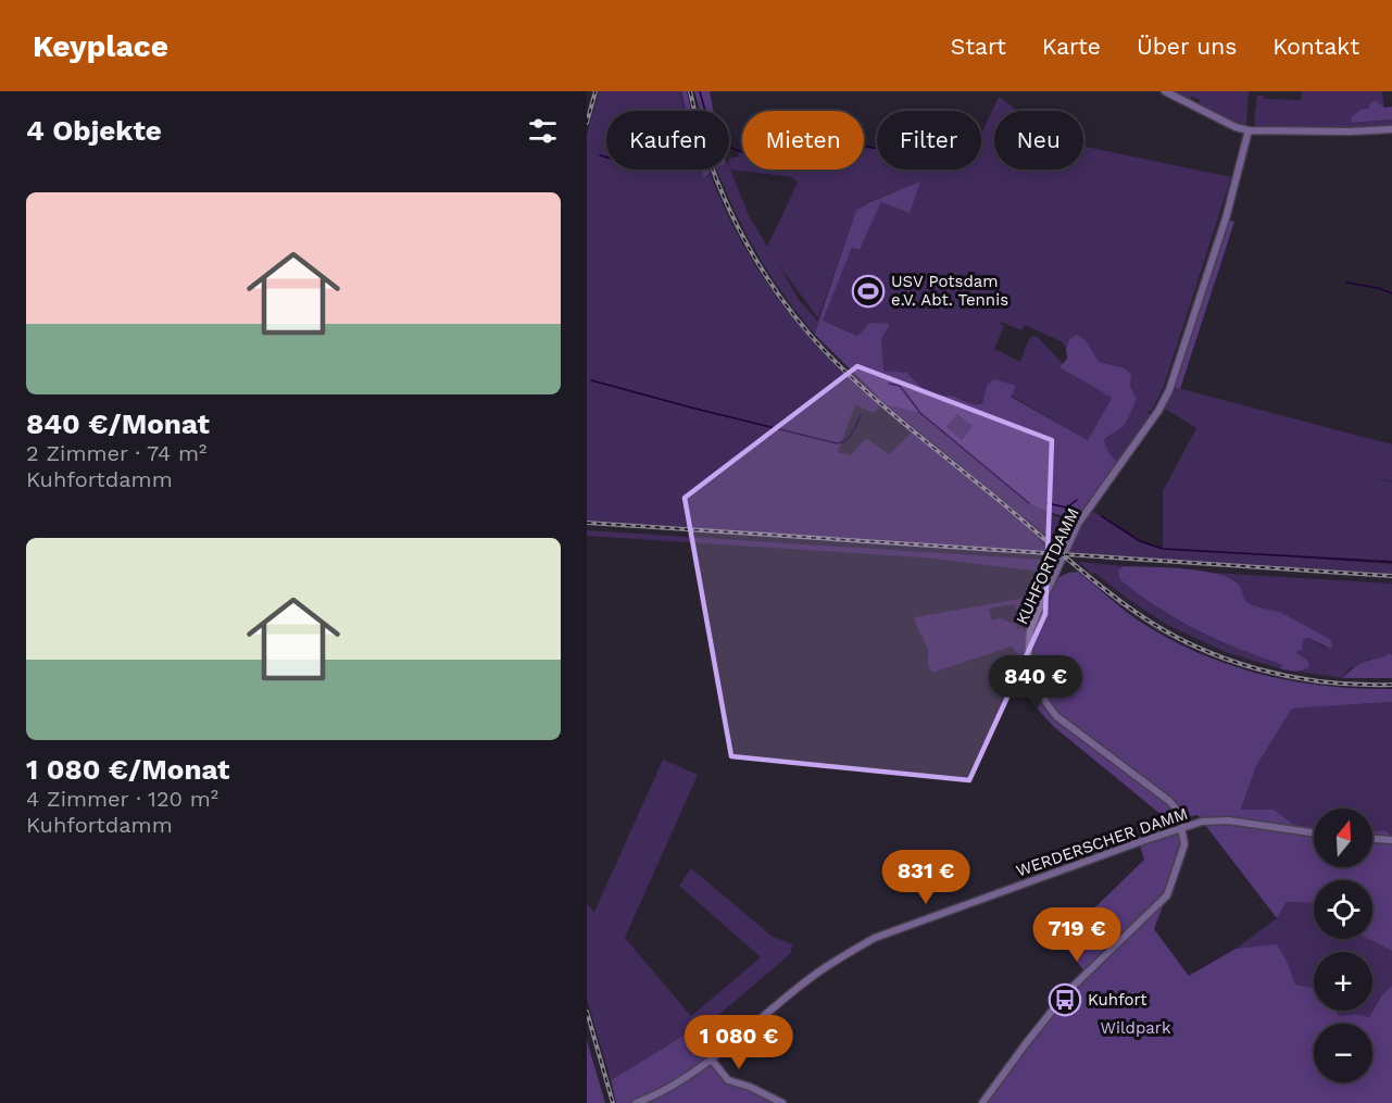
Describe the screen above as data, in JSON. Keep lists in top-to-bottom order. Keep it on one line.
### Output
{"streets":{"street":["KUHFORTDAMM","WERDERSCHER DAMM"]},"crossings":[["KUHFORTDAMM","WERDERSCHER DAMM"]],"parks":["Wildpark"],"places":{"sports":["USV Potsdam e.V. Abt. Tennis"],"bus stop":["Kuhfort"]},"north":"top","page":{"header":"Keyplace","nav":["Start","Karte","Über uns","Kontakt"],"heading":"4 Objekte","chip":["Kaufen","Mieten","Filter","Neu"],"list":[{"name":"840 €/Monat","note":"2 Zimmer · 74 m² · Kuhfortdamm"},{"name":"1 080 €/Monat","note":"4 Zimmer · 120 m² · Kuhfortdamm"}],"price":["840 €","831 €","719 €","1 080 €"],"map_buttons":["+","−"]}}
